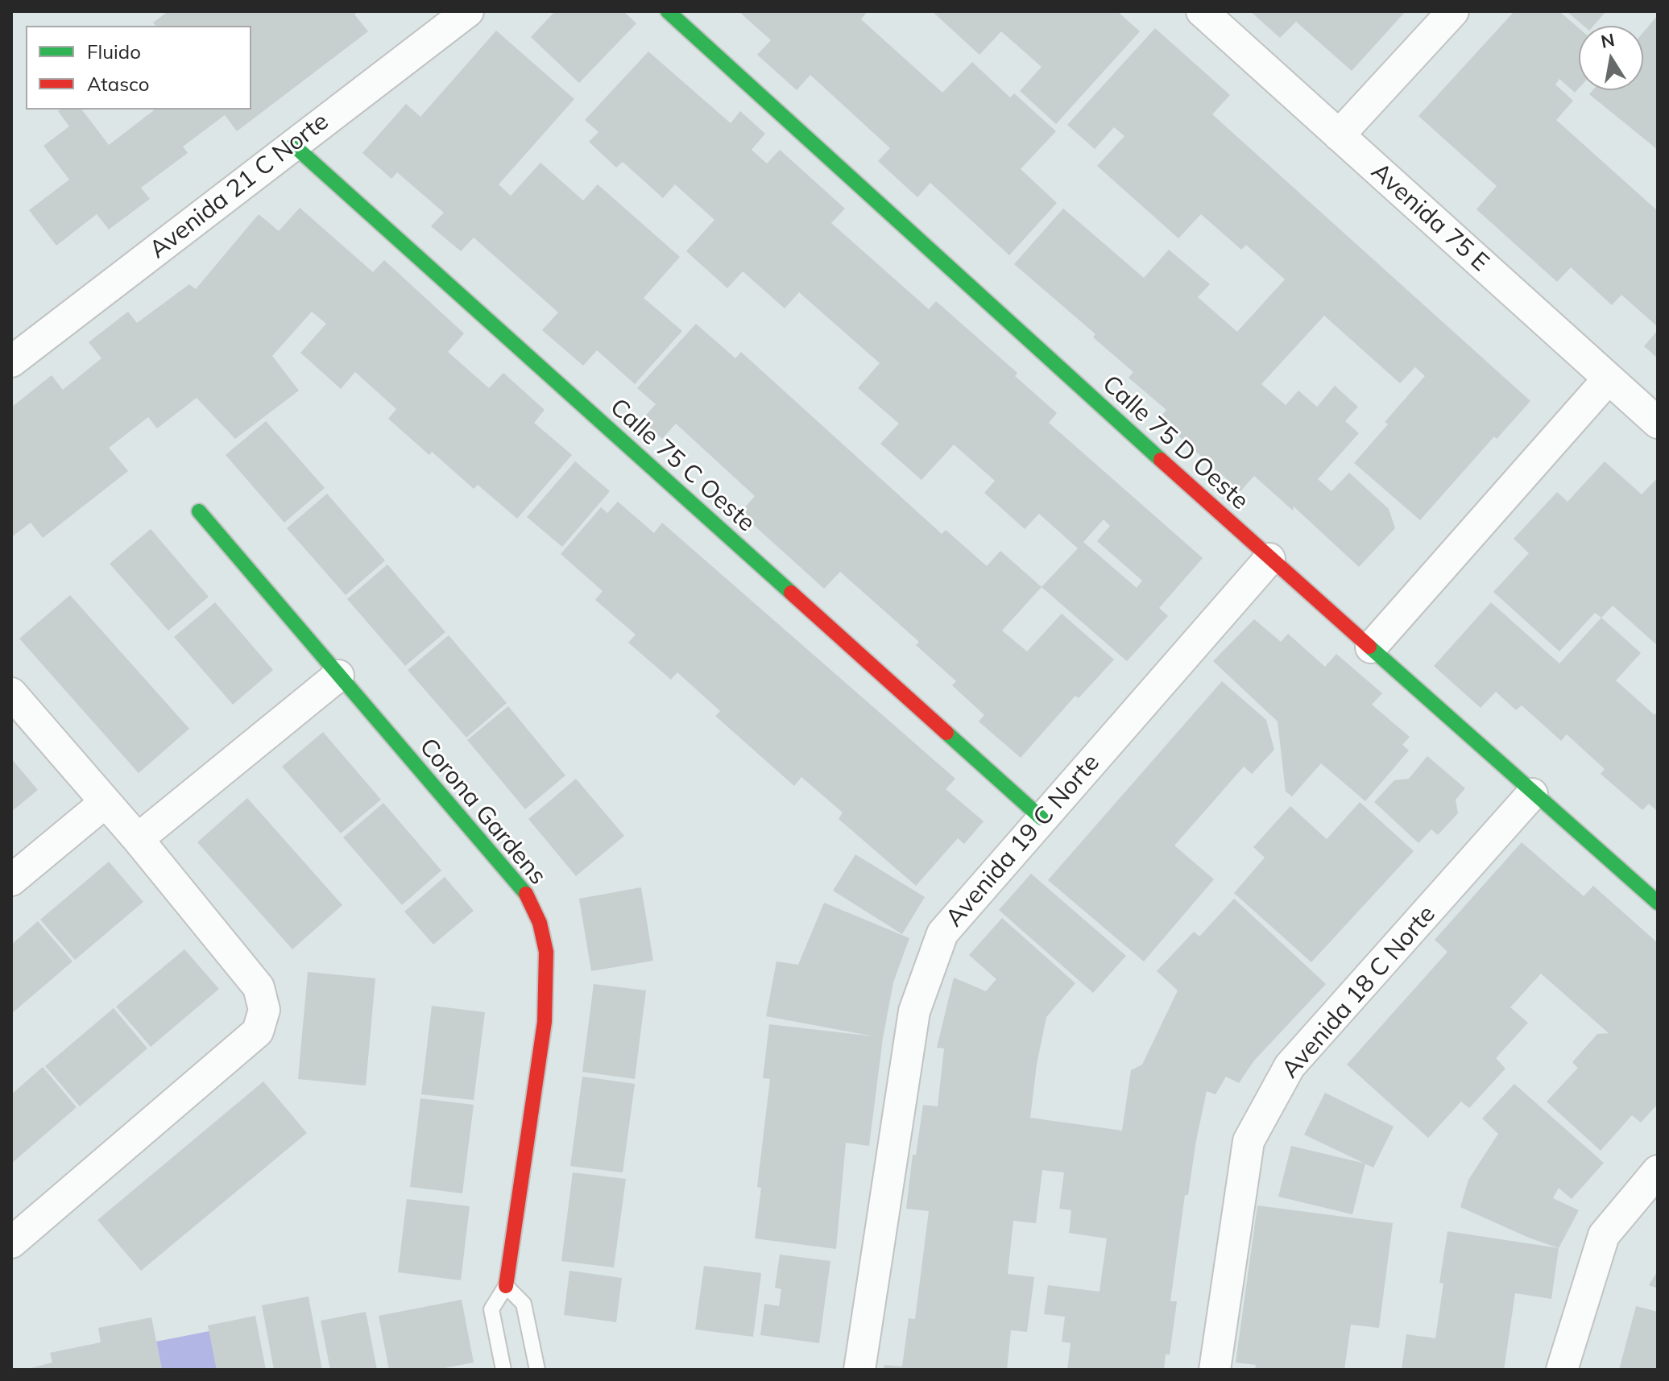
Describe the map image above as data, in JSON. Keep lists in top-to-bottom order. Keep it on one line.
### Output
{"streets":{"street":["Avenida 21 C Norte","Avenida 75 E","Calle 75 D Oeste","Calle 75 C Oeste","Corona Gardens","Avenida 19 C Norte","Avenida 18 C Norte"]},"crossings":[["Avenida 21 C Norte","Calle 75 C Oeste"],["Calle 75 D Oeste","Avenida 19 C Norte"],["Calle 75 D Oeste","Avenida 18 C Norte"],["Calle 75 C Oeste","Avenida 19 C Norte"]],"legend":["Fluido","Atasco"],"north":"top"}
